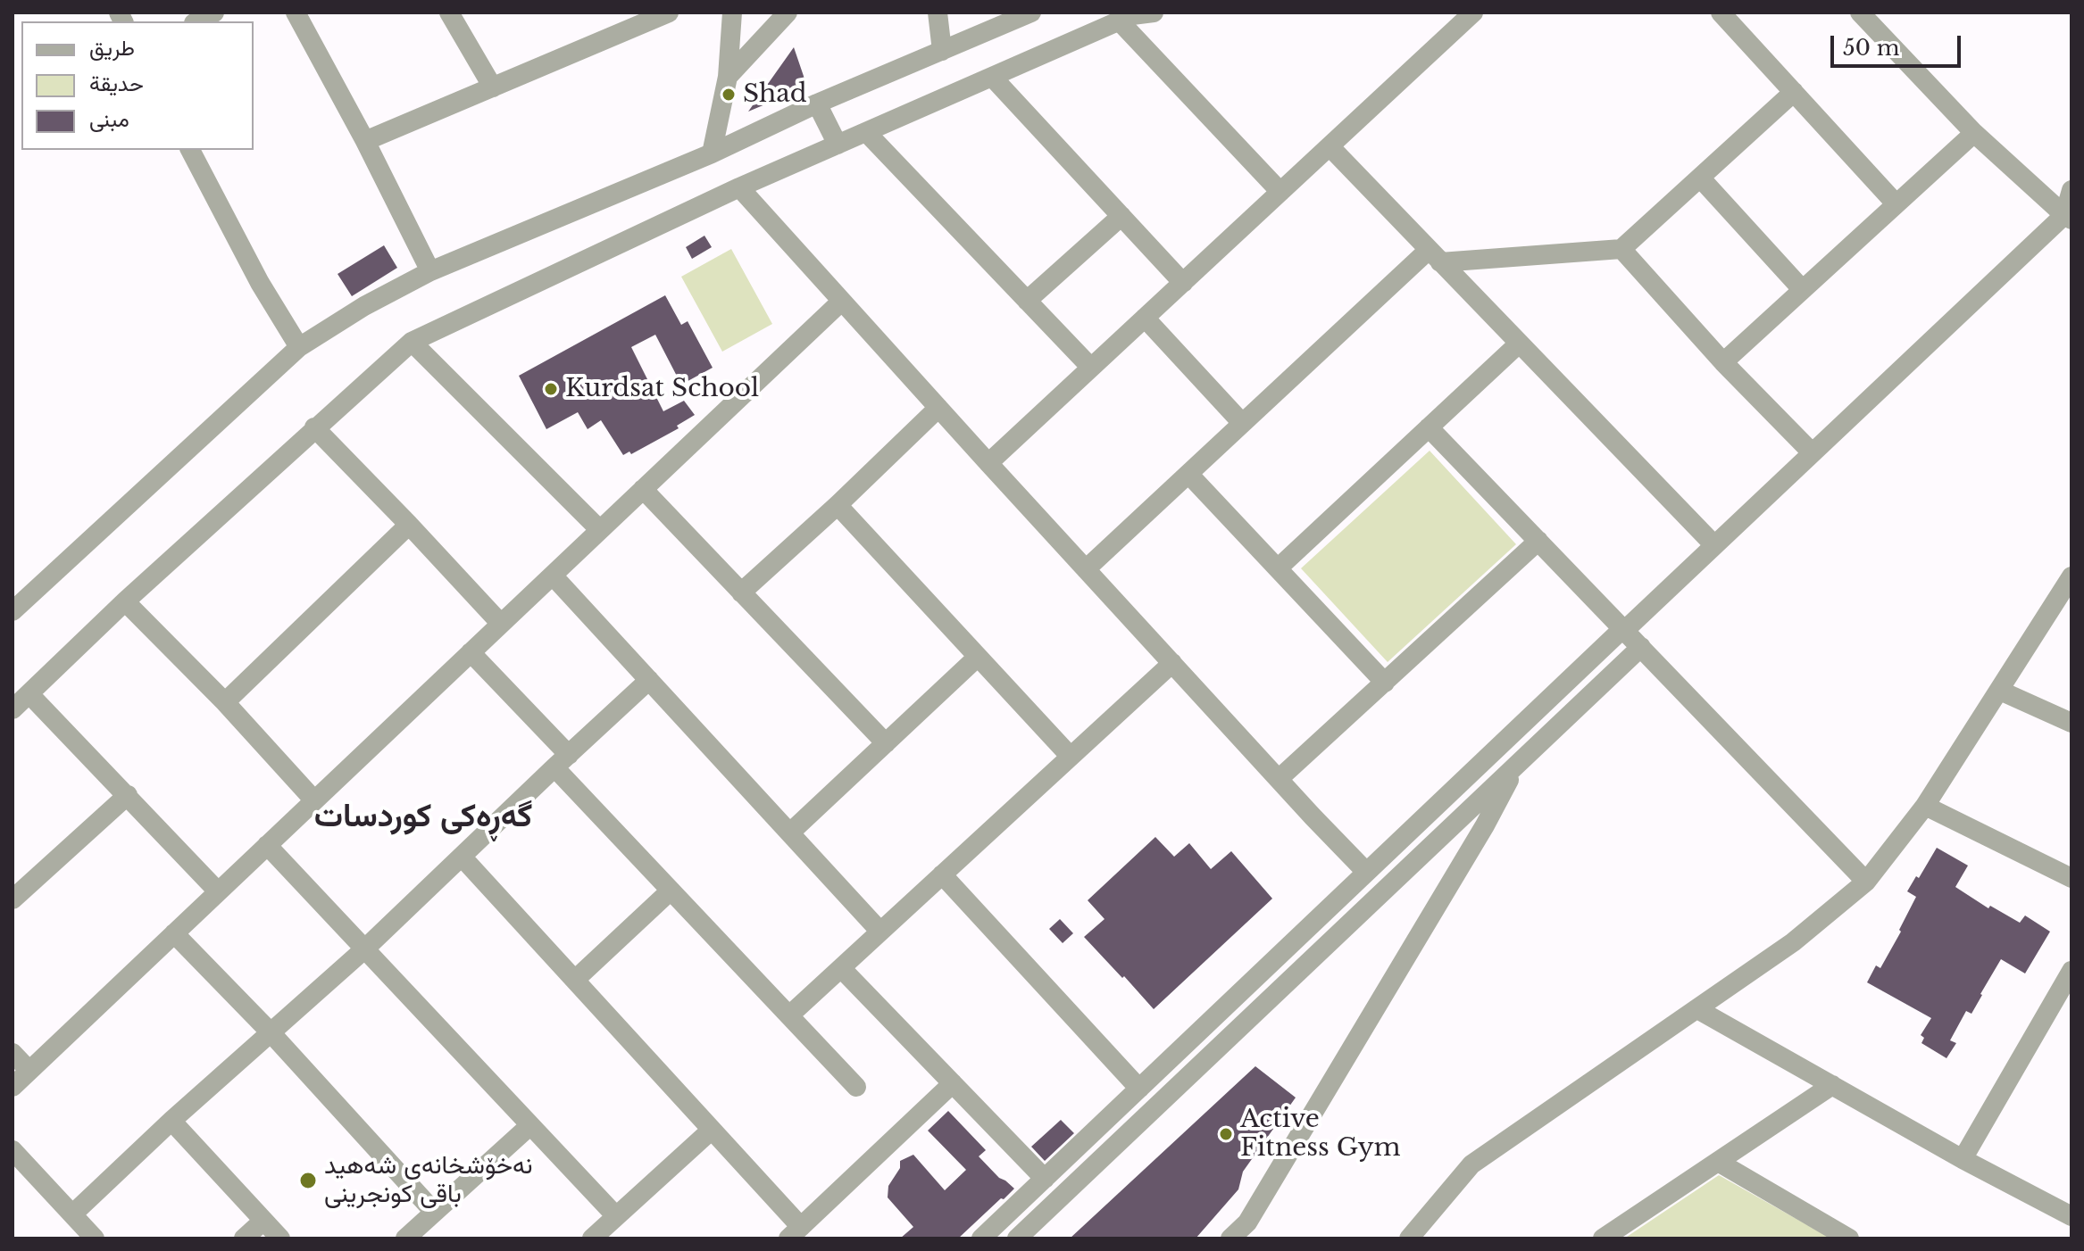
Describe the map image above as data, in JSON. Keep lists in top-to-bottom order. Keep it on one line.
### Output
{"districts":["گەڕەکی کوردسات"],"places":["Shad","Kurdsat School","Active Fitness Gym","نەخۆشخانەی شەهید باقی کونجرینی"],"legend":["طريق","حديقة","مبنى"],"scale_bar":"50 m"}
